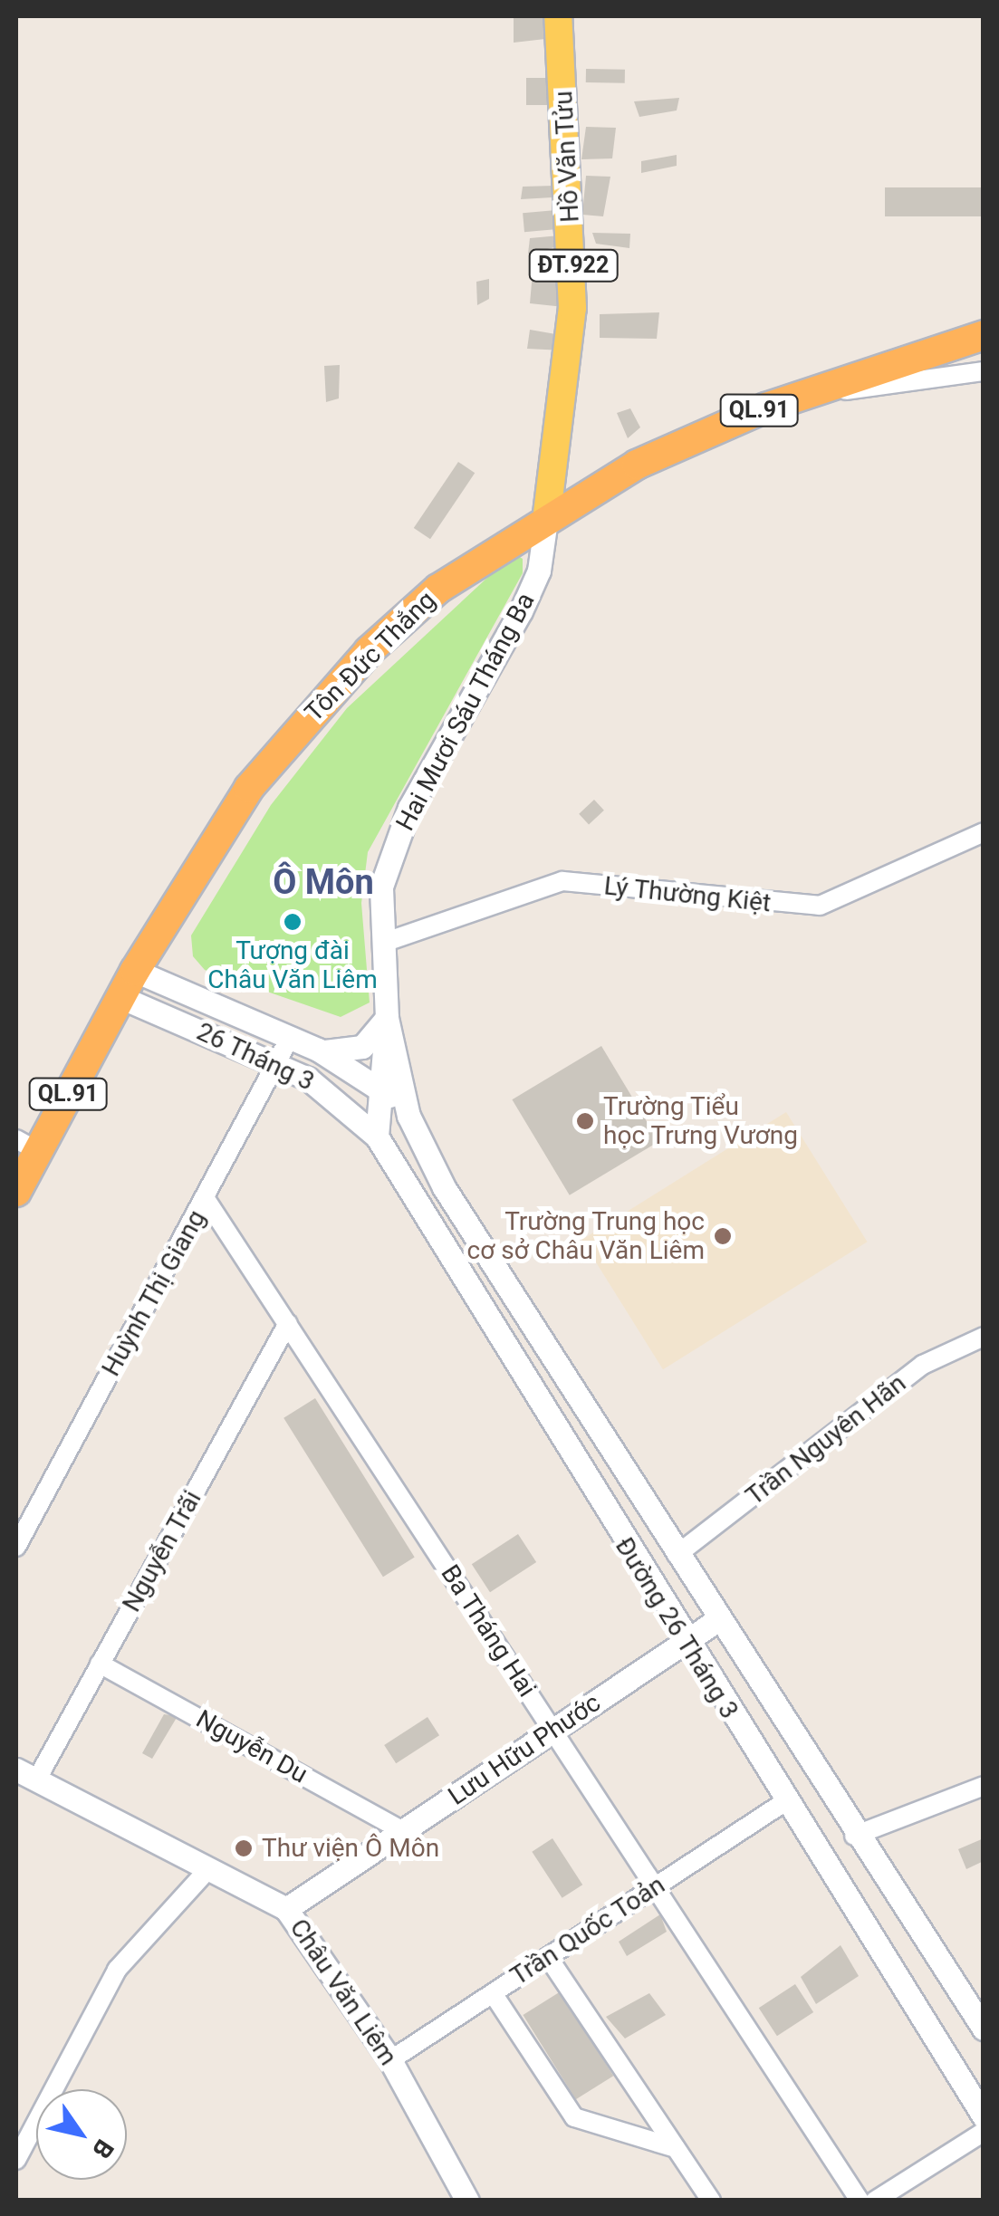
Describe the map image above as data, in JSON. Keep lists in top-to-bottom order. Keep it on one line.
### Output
{"streets":{"highway":["QL.91","Tôn Đức Thắng"],"main road":["Hồ Văn Tửu","ĐT.922"],"street":["Hai Mươi Sáu Tháng Ba","Lý Thường Kiệt","26 Tháng 3","Huỳnh Thị Giang","Trần Nguyên Hãn","Nguyễn Trãi","Đường 26 Tháng 3","Ba Tháng Hai","Nguyễn Du","Lưu Hữu Phước","Trần Quốc Toản","Châu Văn Liêm"]},"crossings":[["Hồ Văn Tửu","Tôn Đức Thắng"],["Hồ Văn Tửu","Hai Mươi Sáu Tháng Ba"],["Tôn Đức Thắng","Hai Mươi Sáu Tháng Ba"],["Tôn Đức Thắng","26 Tháng 3"],["Hai Mươi Sáu Tháng Ba","Lý Thường Kiệt"],["Hai Mươi Sáu Tháng Ba","26 Tháng 3"],["Hai Mươi Sáu Tháng Ba","Đường 26 Tháng 3"],["26 Tháng 3","Huỳnh Thị Giang"],["26 Tháng 3","Đường 26 Tháng 3"],["Huỳnh Thị Giang","Ba Tháng Hai"],["Trần Nguyên Hãn","Đường 26 Tháng 3"],["Nguyễn Trãi","Ba Tháng Hai"],["Nguyễn Trãi","Nguyễn Du"],["Nguyễn Trãi","Châu Văn Liêm"],["Đường 26 Tháng 3","Lưu Hữu Phước"],["Đường 26 Tháng 3","Trần Quốc Toản"],["Ba Tháng Hai","Lưu Hữu Phước"],["Ba Tháng Hai","Trần Quốc Toản"],["Nguyễn Du","Lưu Hữu Phước"],["Lưu Hữu Phước","Châu Văn Liêm"],["Trần Quốc Toản","Châu Văn Liêm"]],"districts":["Ô Môn"],"places":["Tượng đài Châu Văn Liêm","Trường Tiểu học Trưng Vương","Trường Trung học cơ sở Châu Văn Liêm","Thư viện Ô Môn"],"north":"bottom right"}
